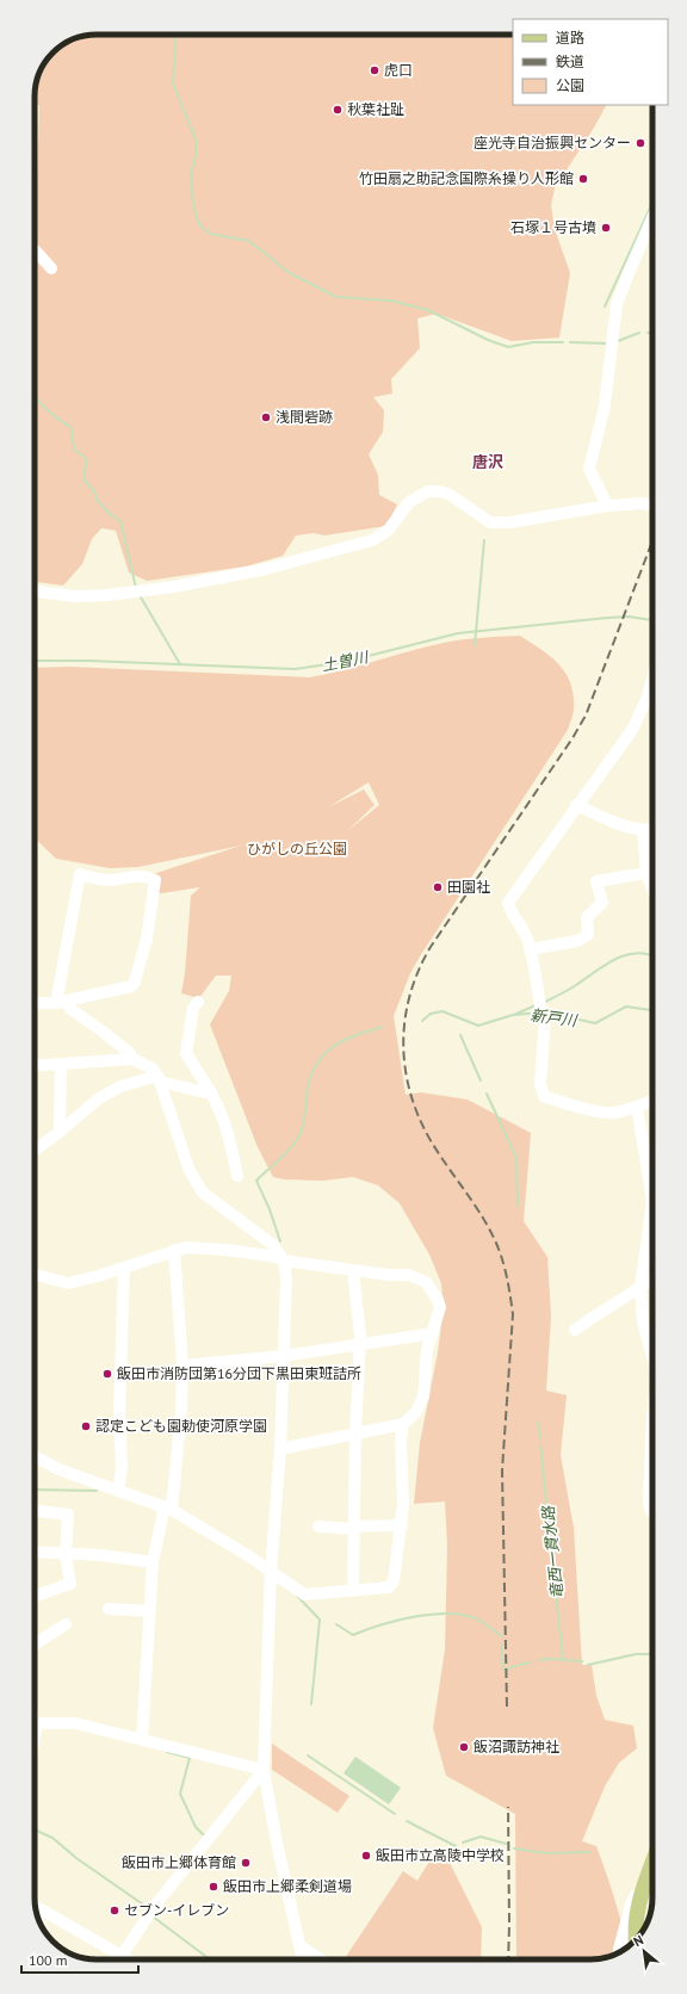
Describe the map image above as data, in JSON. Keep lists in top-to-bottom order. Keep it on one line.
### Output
{"districts":["唐沢"],"water":["土曽川","新戸川","竜西一貫水路"],"parks":["ひがしの丘公園"],"places":["虎口","秋葉社趾","座光寺自治振興センター","竹田扇之助記念国際糸操り人形館","石塚１号古墳","浅間砦跡","田園社","飯田市消防団第16分団下黒田東班詰所","認定こども園勅使河原学園","飯沼諏訪神社","飯田市立高陵中学校","飯田市上郷体育館","飯田市上郷柔剣道場","セブン-イレブン"],"legend":["道路","鉄道","公園"],"scale_bar":"100 m","north":"top left"}
